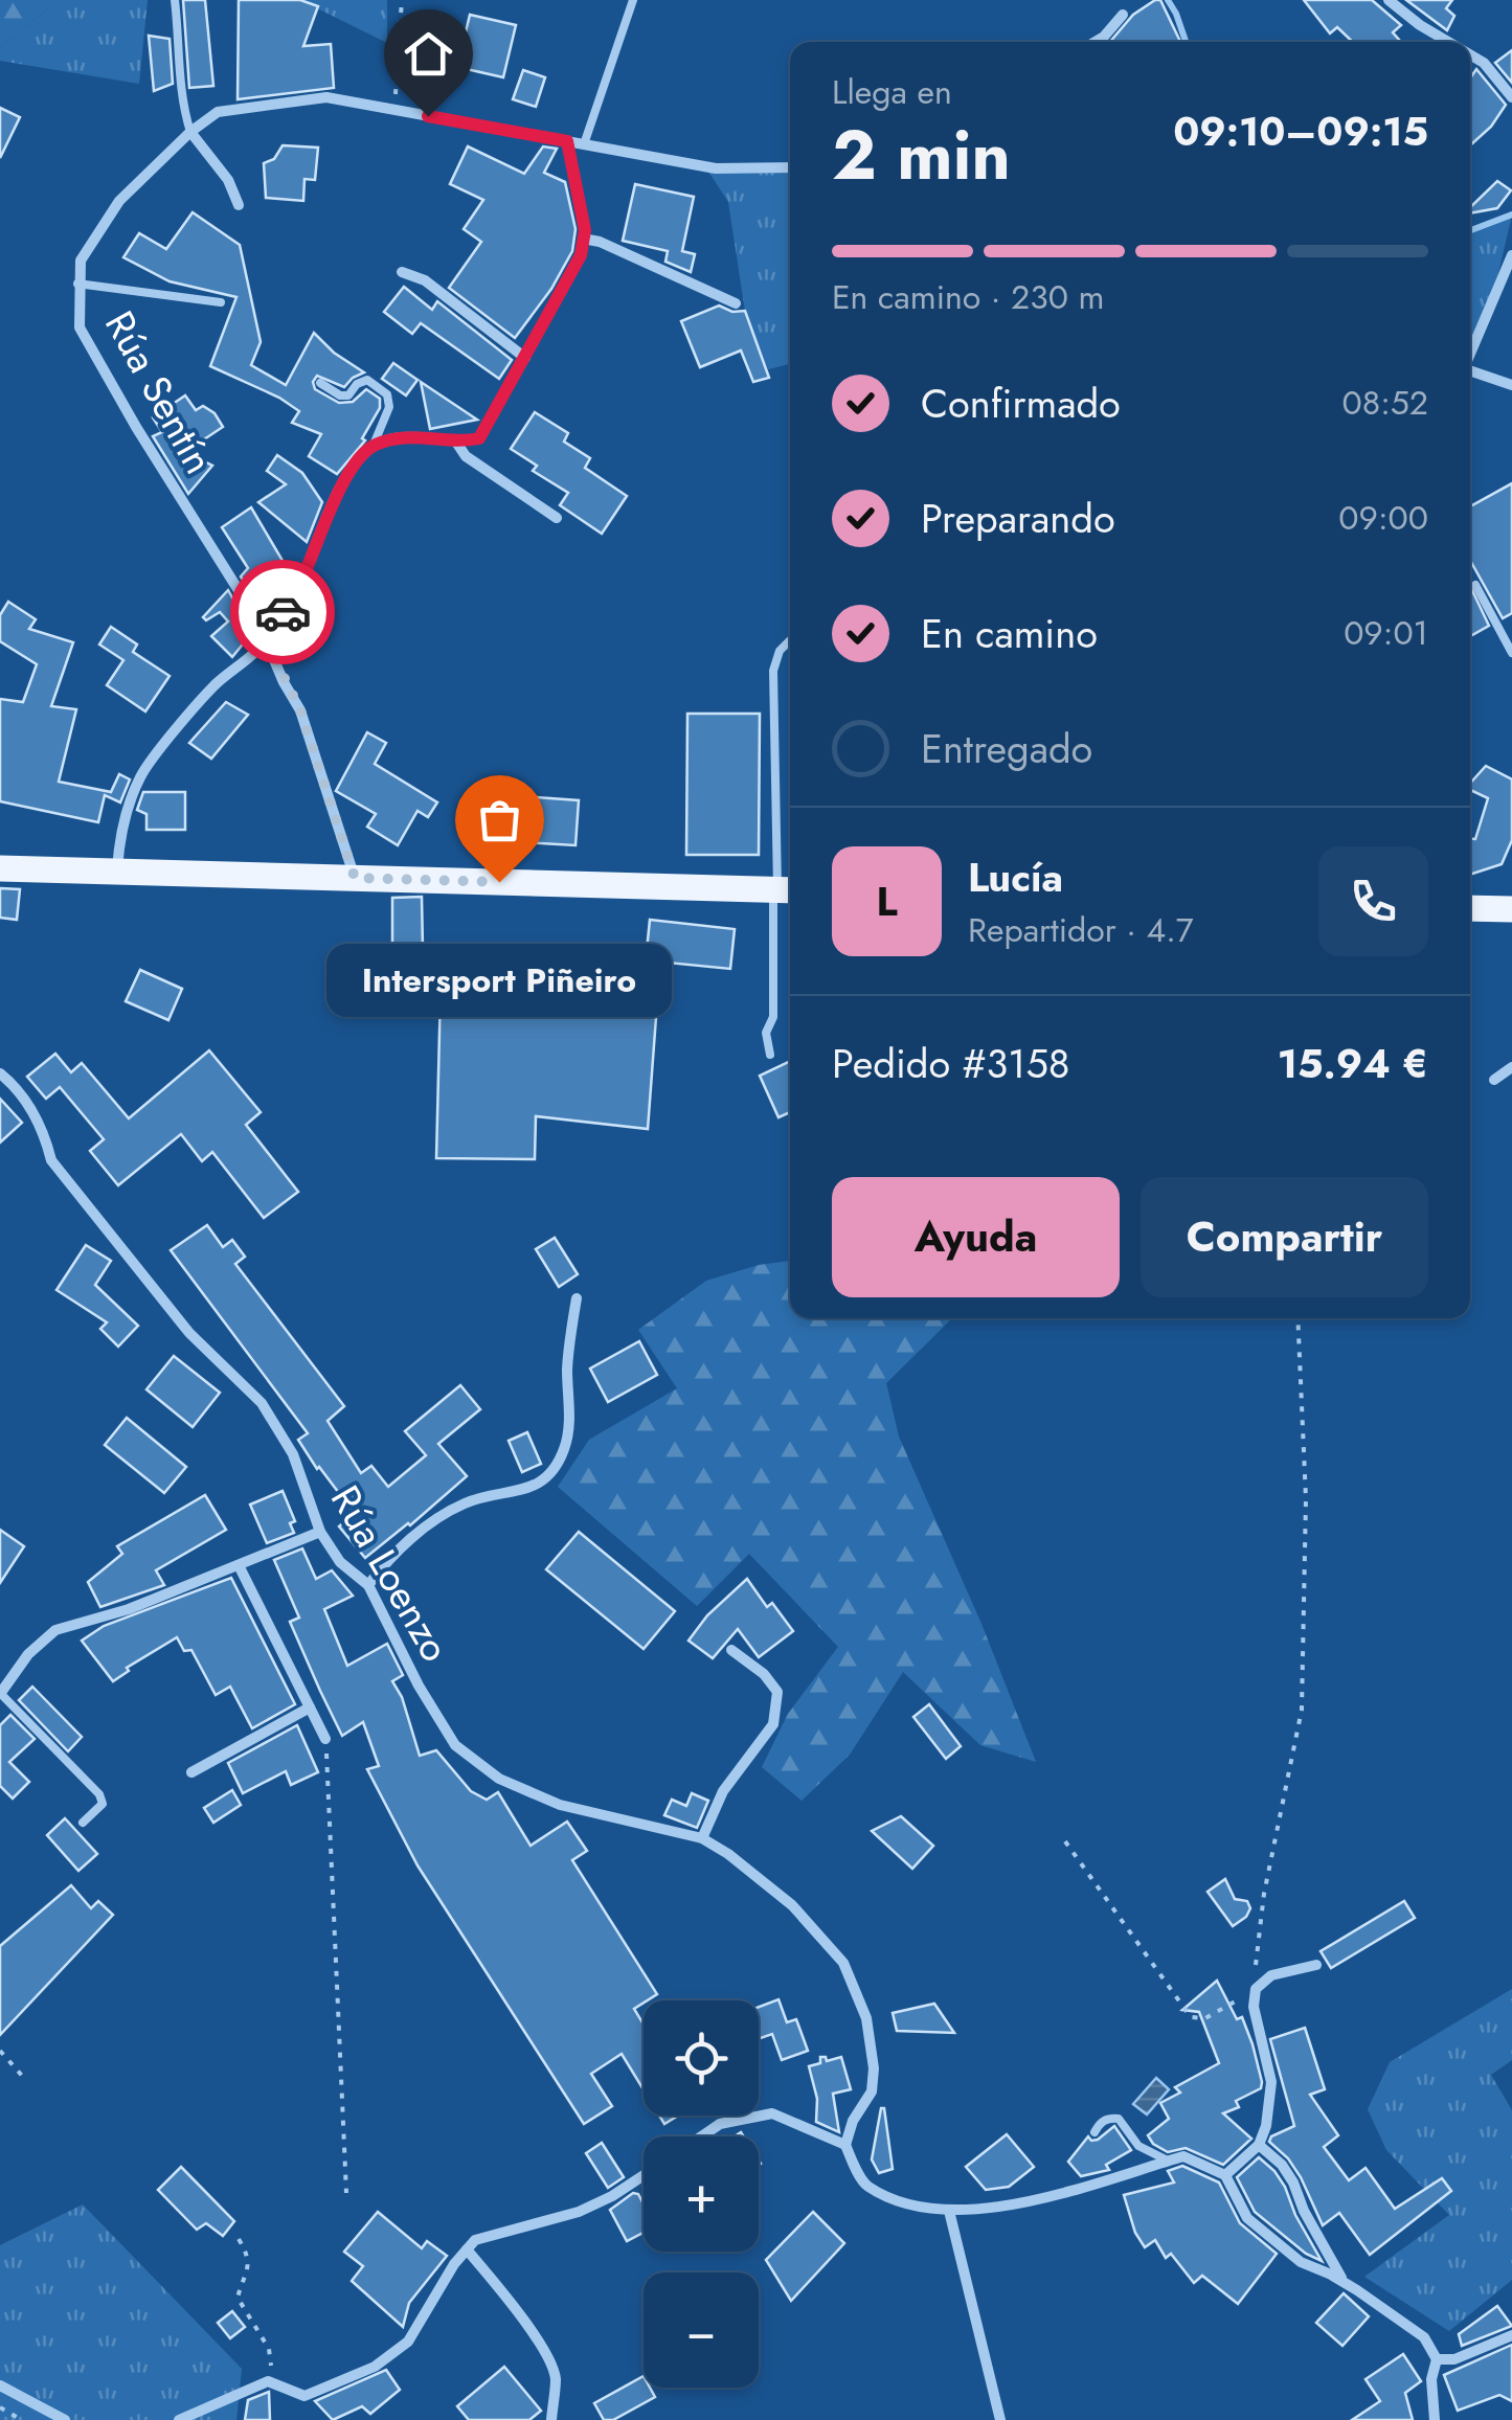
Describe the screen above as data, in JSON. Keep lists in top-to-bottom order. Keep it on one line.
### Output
{"streets":{"street":["Rúa Sentín","Rúa Loenzo"]},"places":["Intersport Piñeiro"],"page":{"heading":["2 min","Llega en","09:10–09:15"],"panel":["Lucía","Repartidor · 4.7","Pedido #3158","15.94 €"],"bar":"En camino · 230 m","list":[["Confirmado","08:52"],["Preparando","09:00"],["En camino","09:01"],"Entregado"],"round":"L","bubble":"Intersport Piñeiro","buttons":["Ayuda","Compartir"],"map_buttons":["+","−"]}}
